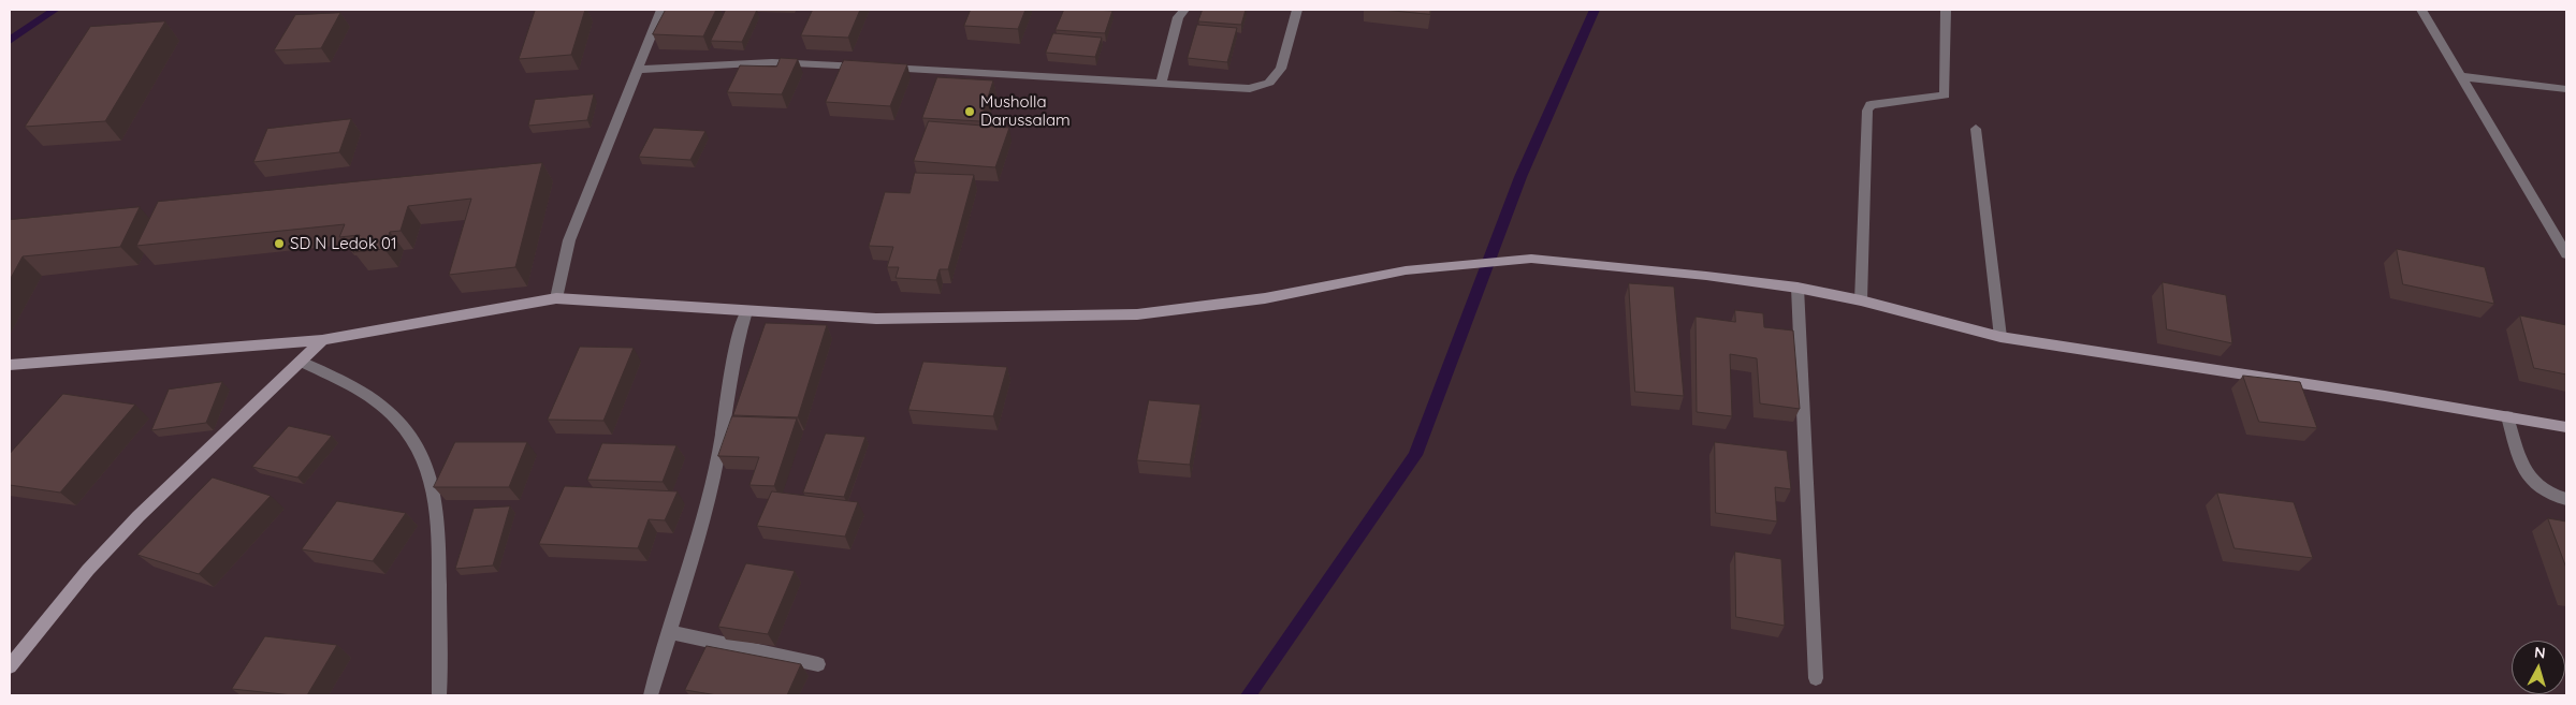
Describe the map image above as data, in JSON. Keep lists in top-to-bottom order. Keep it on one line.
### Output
{"places":["Musholla Darussalam","SD N Ledok 01"],"north":"top"}
